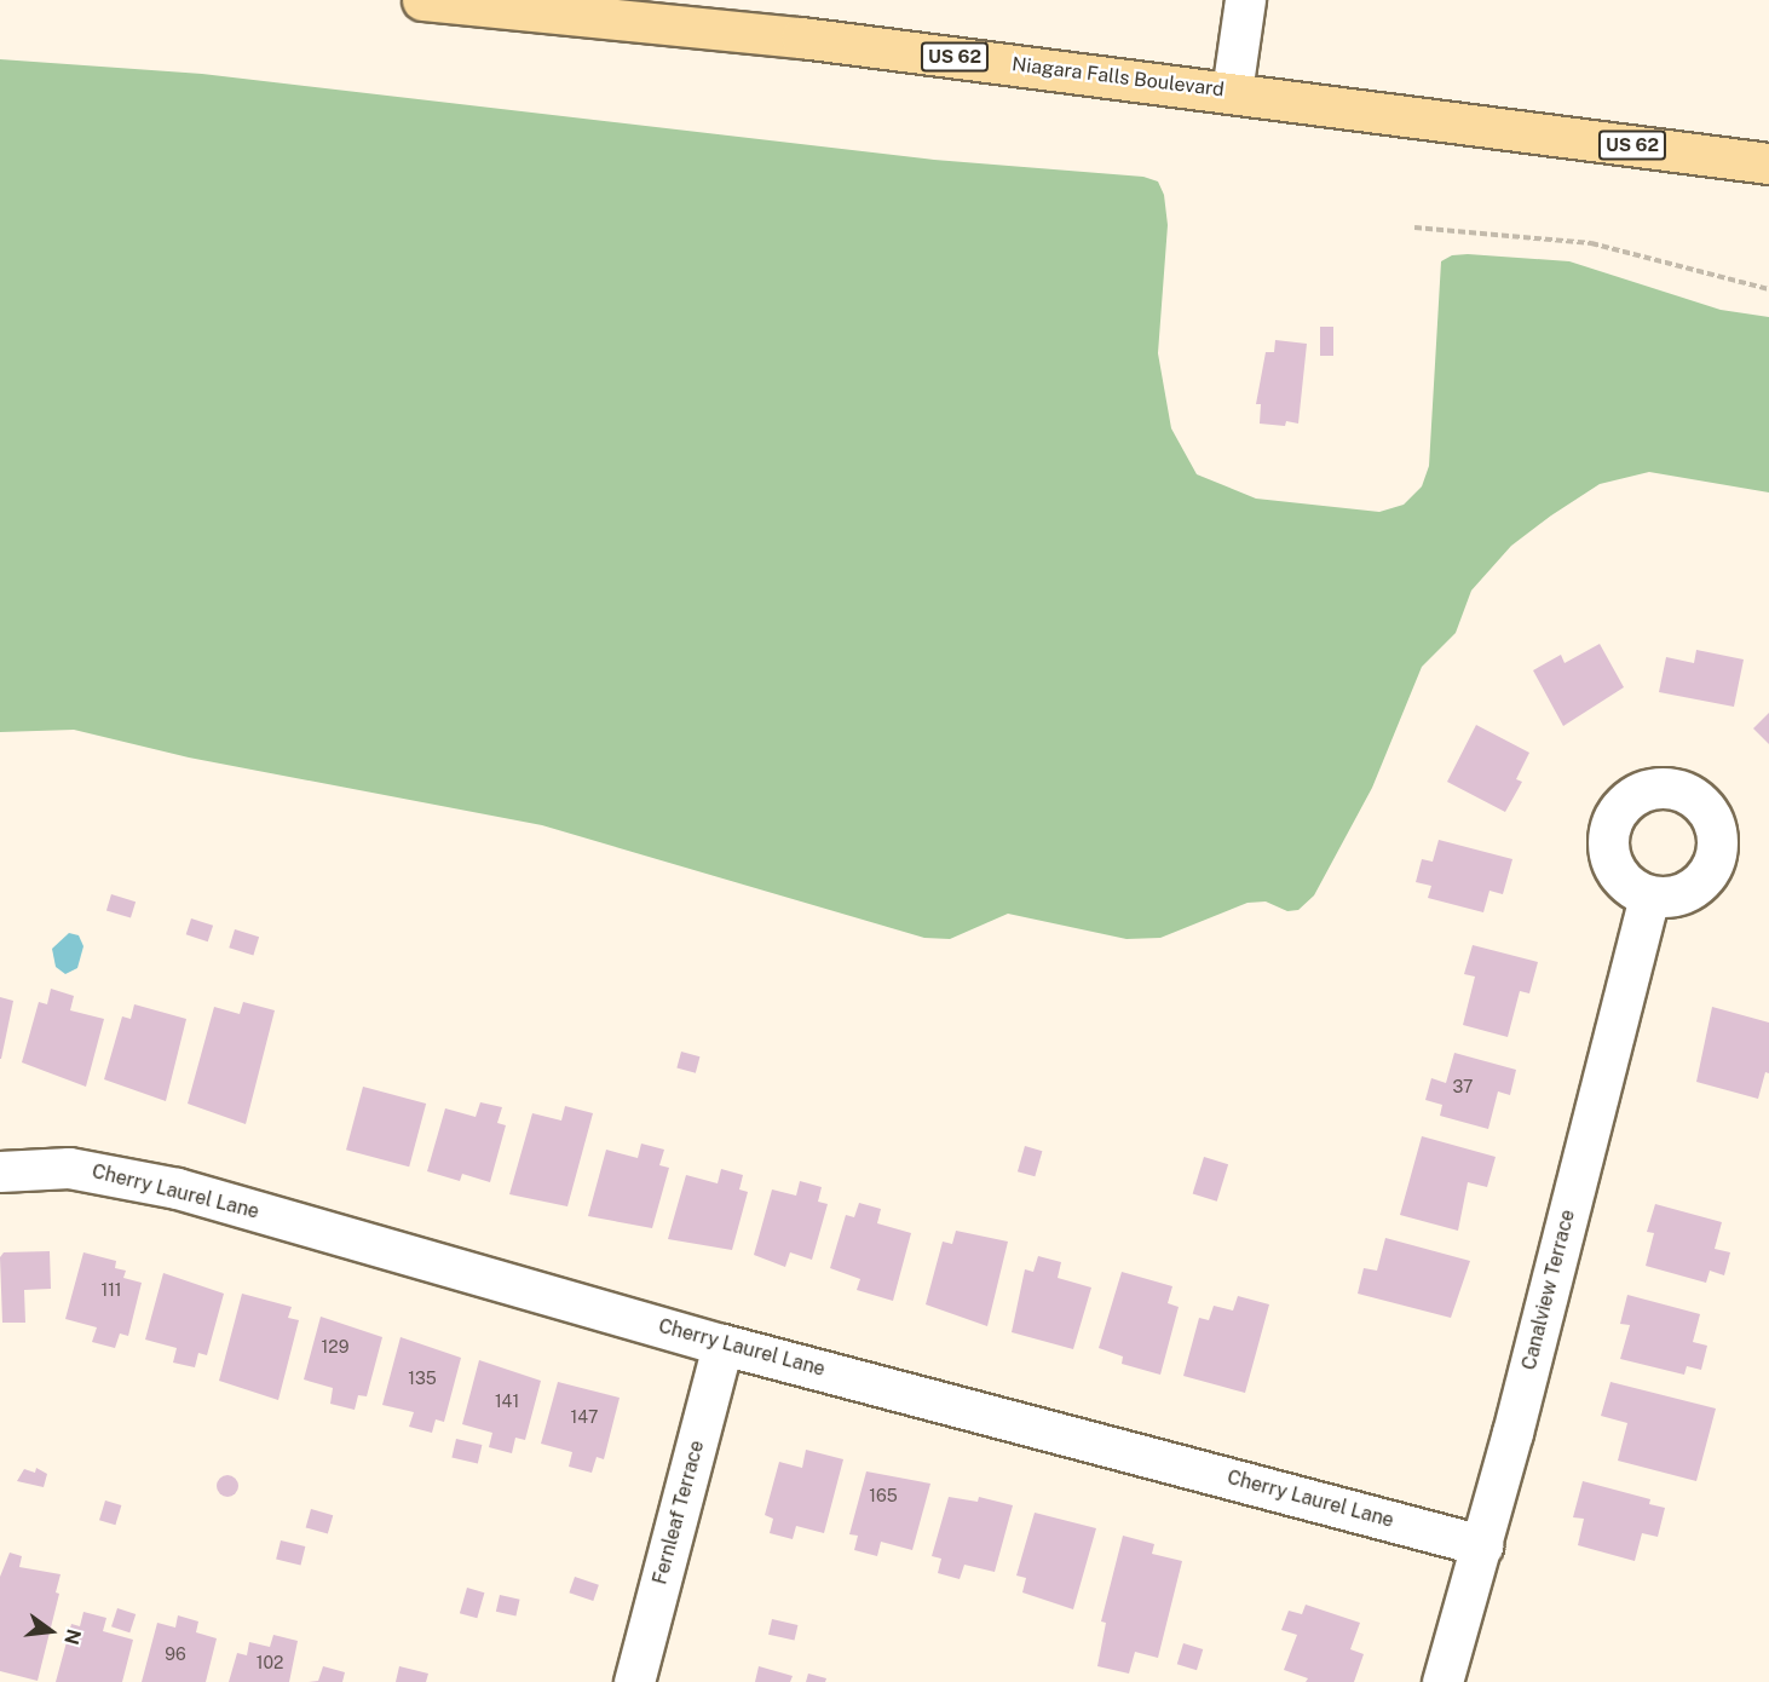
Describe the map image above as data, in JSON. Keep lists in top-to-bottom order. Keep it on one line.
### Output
{"streets":{"main road":["US 62","Niagara Falls Boulevard"],"street":["Cherry Laurel Lane","Canalview Terrace","Fernleaf Terrace"]},"crossings":[["Cherry Laurel Lane","Canalview Terrace"],["Cherry Laurel Lane","Fernleaf Terrace"]],"house_numbers":["37","111","129","135","141","147","165","96","102"],"north":"right"}
